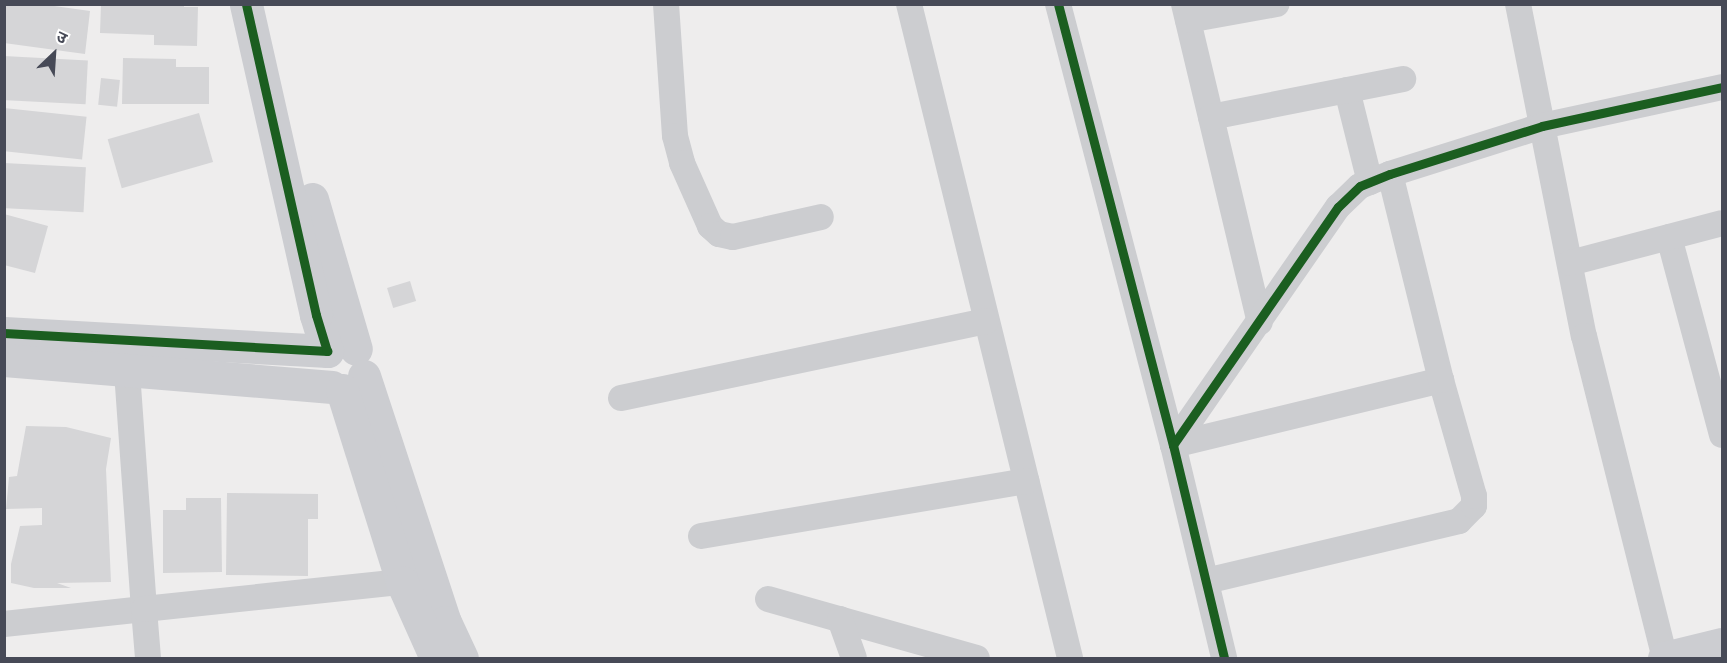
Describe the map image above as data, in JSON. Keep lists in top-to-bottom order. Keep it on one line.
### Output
{"north":"top right"}
